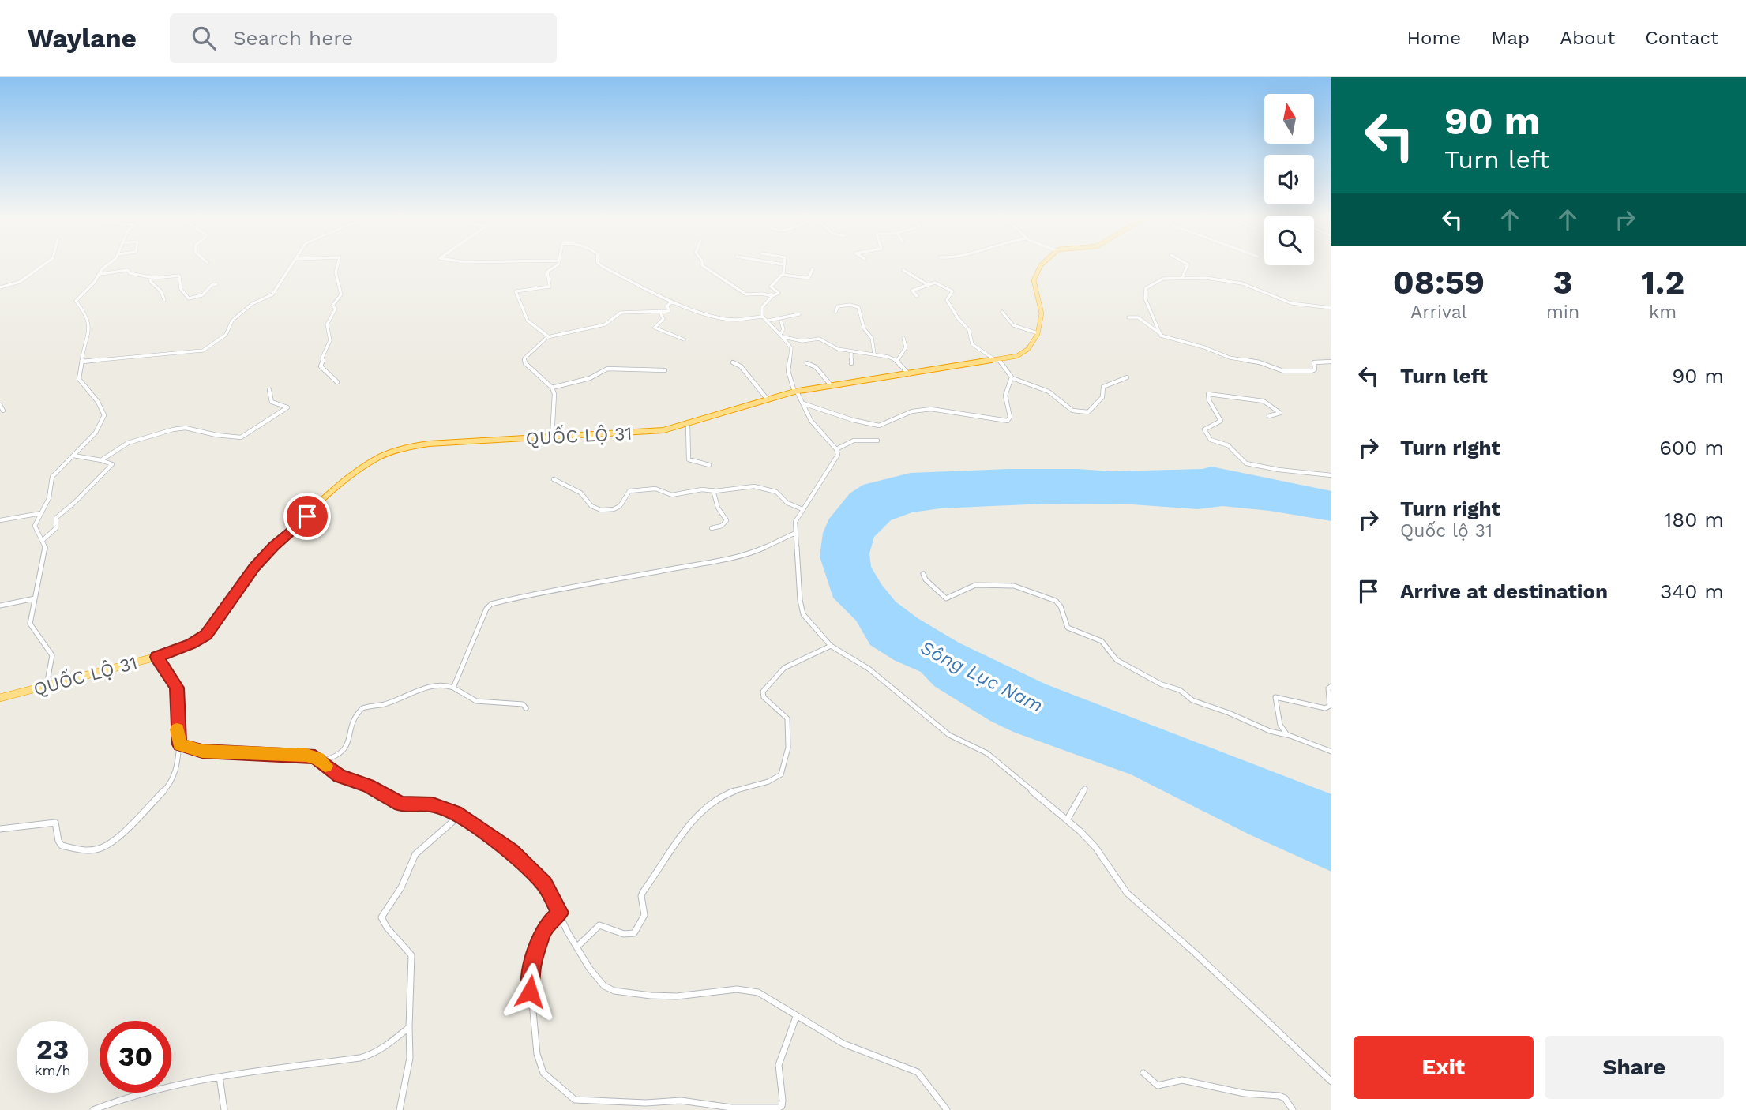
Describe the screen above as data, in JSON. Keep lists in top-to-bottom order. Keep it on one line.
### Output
{"streets":{"highway":["QUỐC LỘ 31"]},"water":["Sông Lục Nam"],"north":"top","page":{"header":"Waylane","search":"Search here","nav":["Home","Map","About","Contact"],"turn":["90 m","Turn left"],"eta":["08:59","Arrival","3","min","1.2","km"],"list":[{"name":"Turn left","value":"90 m"},{"name":"Turn right","value":"600 m"},{"name":"Turn right","note":"Quốc lộ 31","value":"180 m"},{"name":"Arrive at destination","value":"340 m"}],"speed":"23 km/h","limit":"30","buttons":["Exit","Share"]}}
